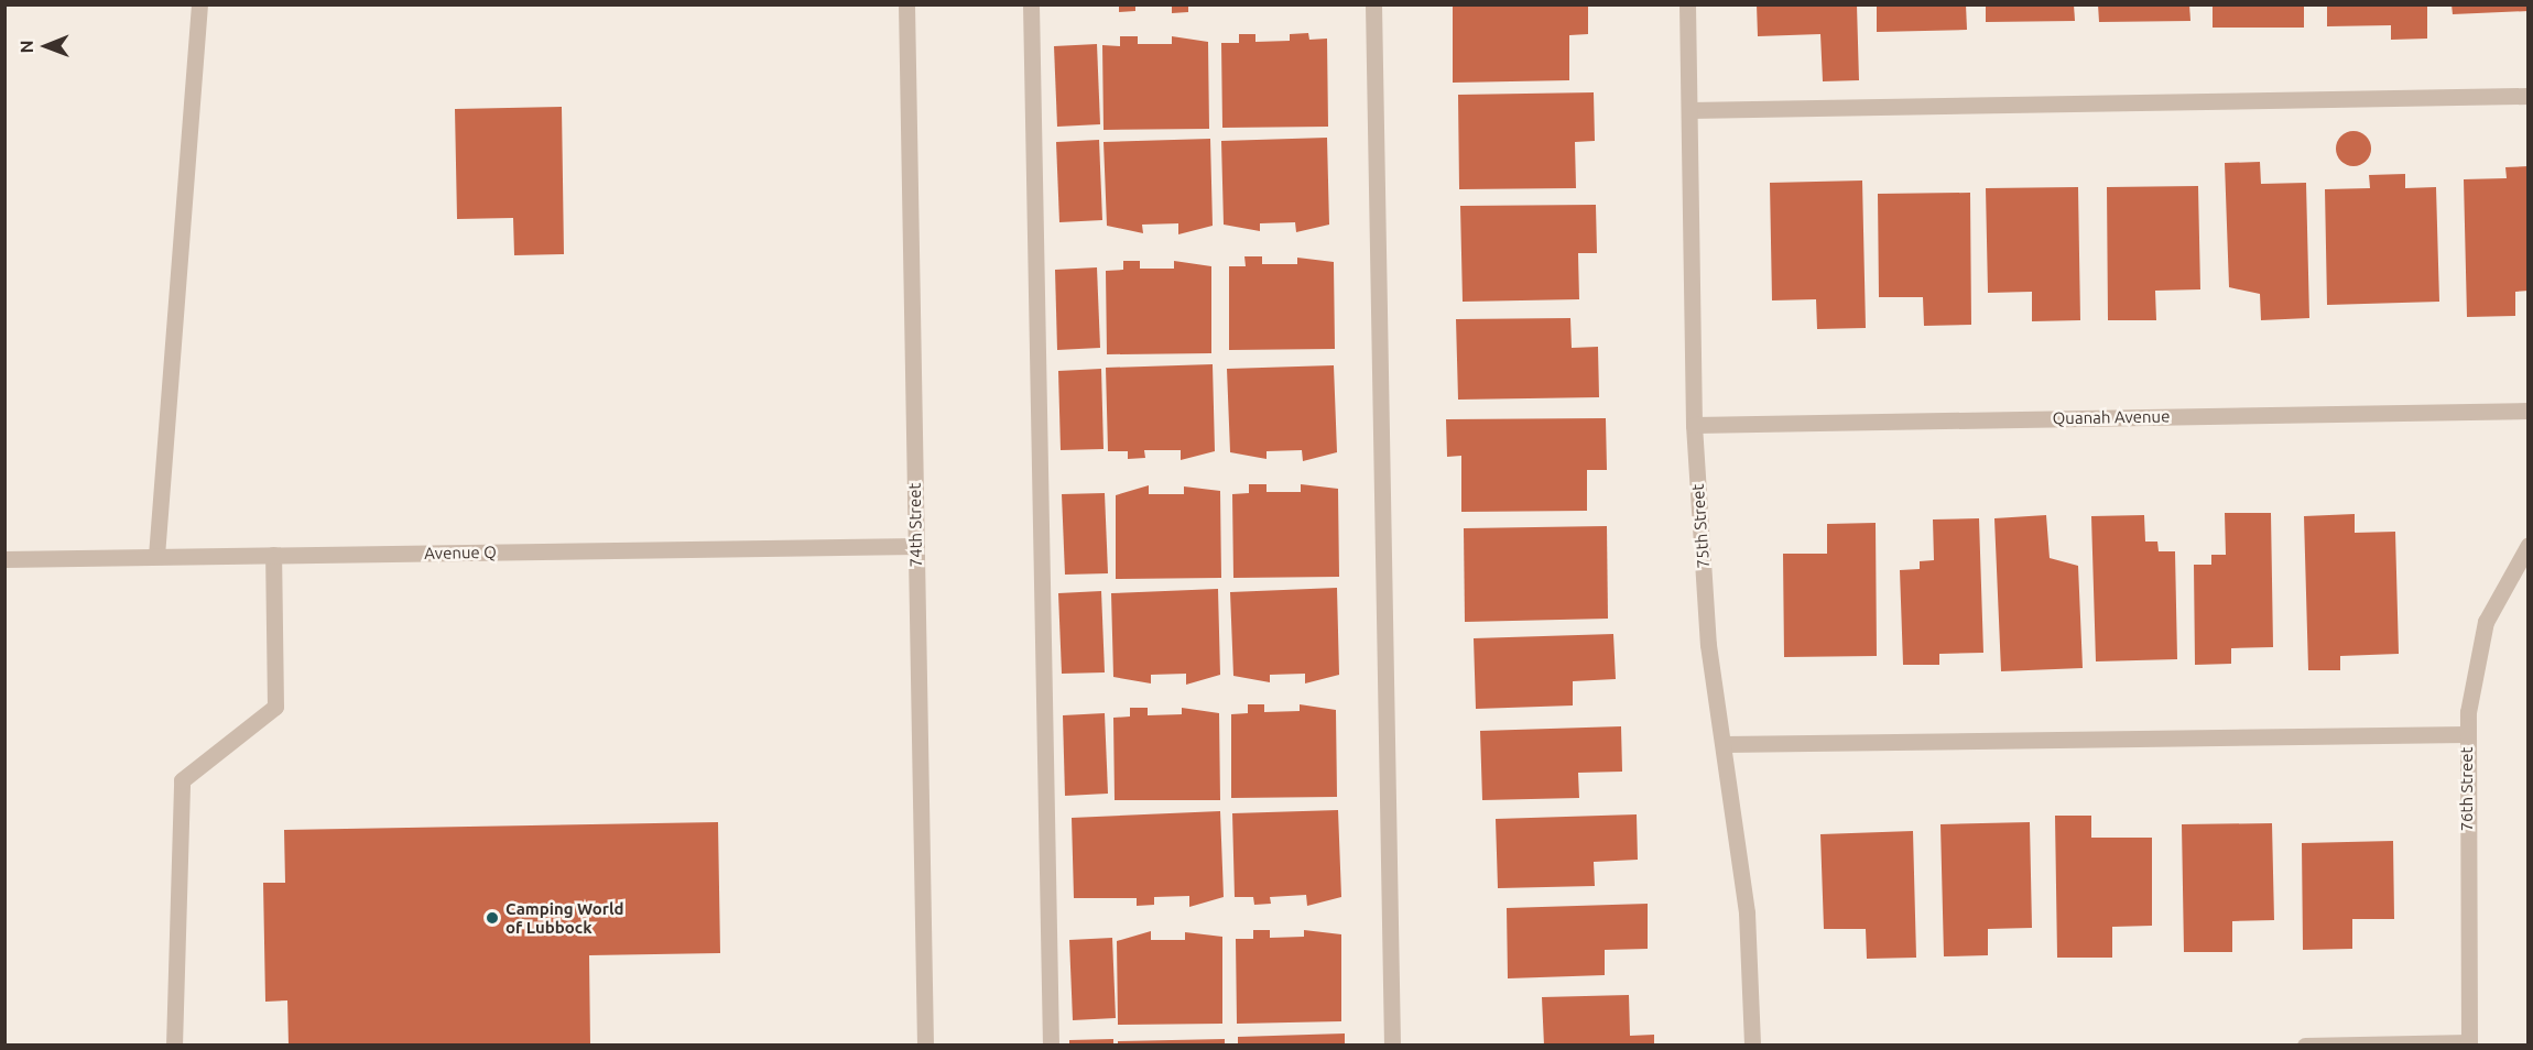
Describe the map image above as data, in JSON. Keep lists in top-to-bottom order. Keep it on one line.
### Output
{"streets":{"street":["Quanah Avenue","74th Street","75th Street","Avenue Q","76th Street"]},"crossings":[["Quanah Avenue","75th Street"],["74th Street","Avenue Q"]],"places":["Camping World of Lubbock"],"north":"left"}
